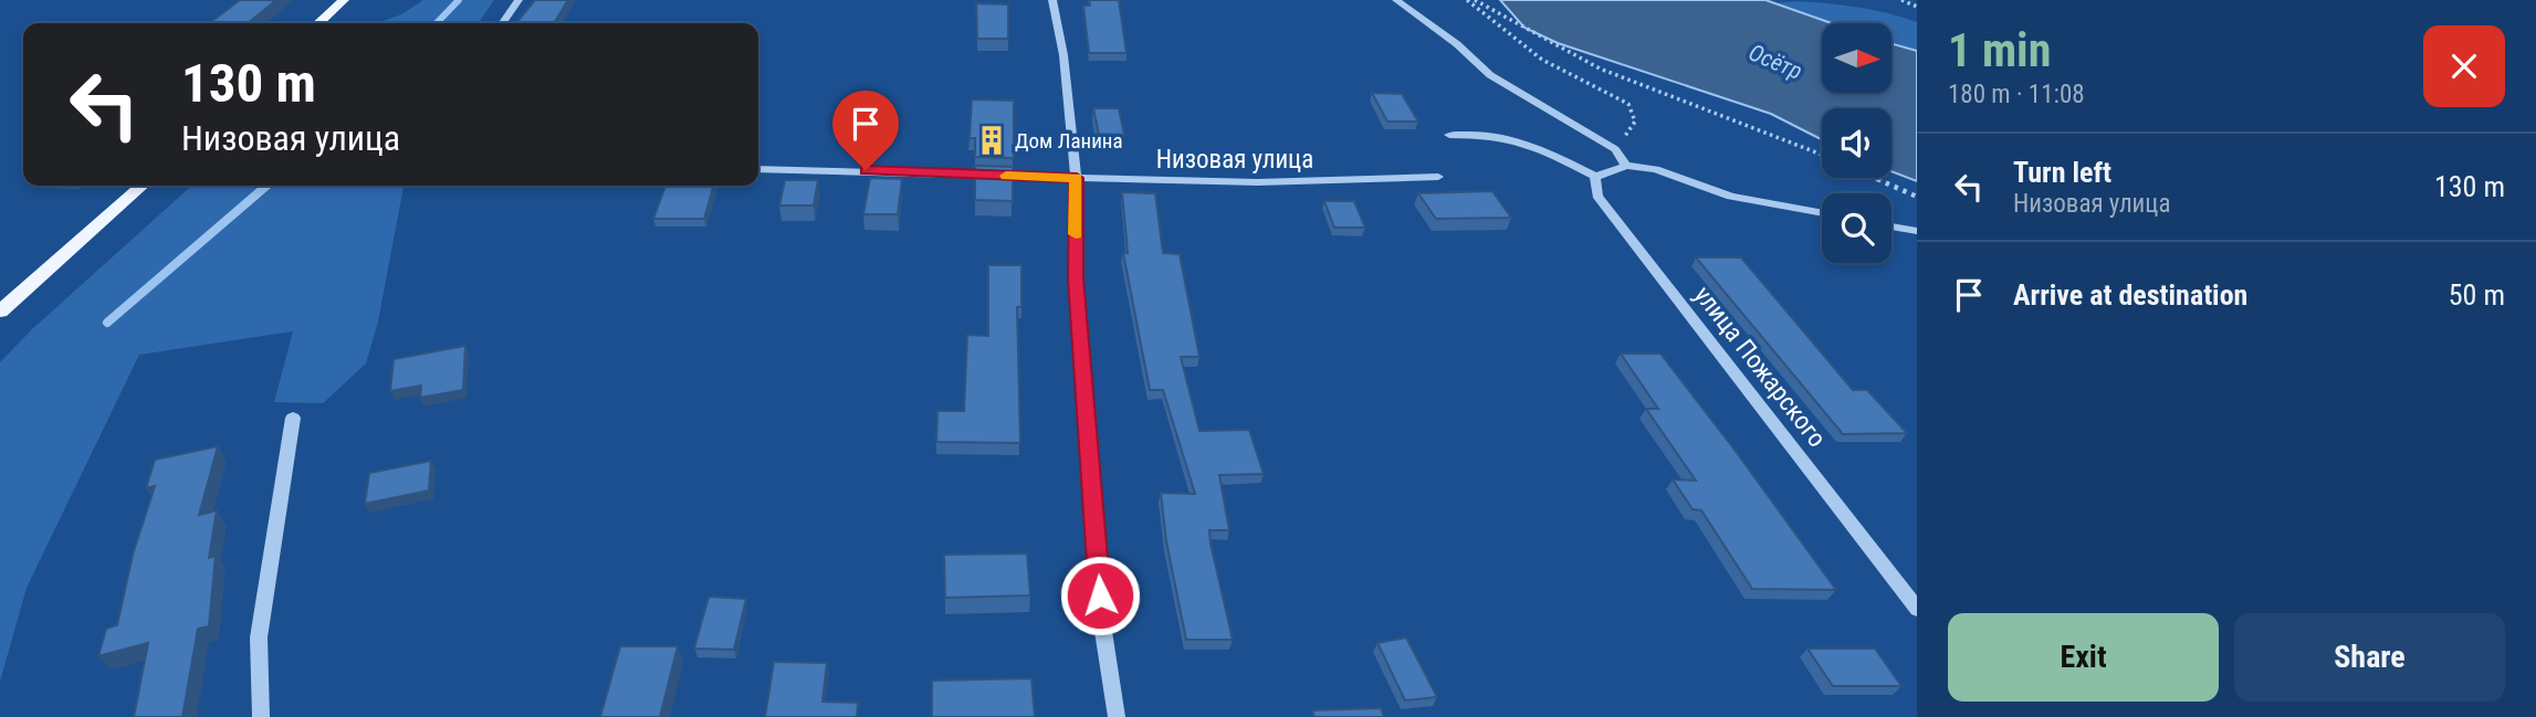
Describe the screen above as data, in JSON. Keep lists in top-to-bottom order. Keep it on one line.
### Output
{"streets":{"street":["Низовая улица","улица Пожарского"]},"water":["Осётр"],"places":{"building":["Дом Ланина"]},"north":"right","page":{"heading":["1 min","180 m · 11:08"],"turn":["130 m","Низовая улица"],"list":[{"name":"Turn left","note":"Низовая улица","value":"130 m"},{"name":"Arrive at destination","value":"50 m"}],"buttons":["Exit","Share"]}}
